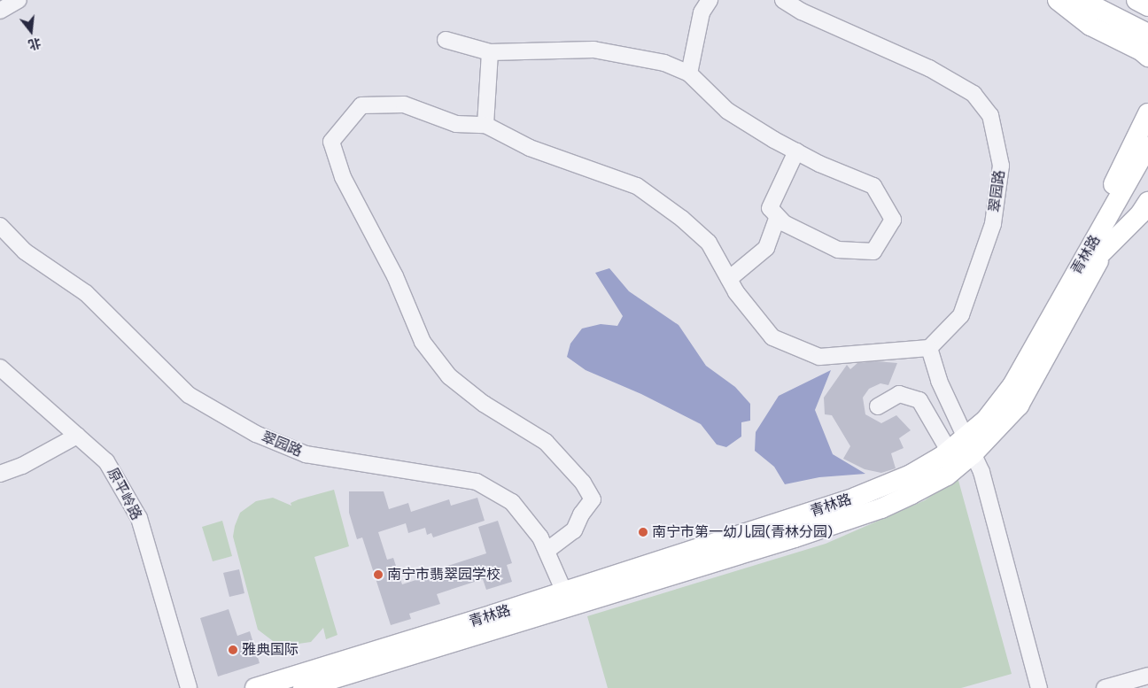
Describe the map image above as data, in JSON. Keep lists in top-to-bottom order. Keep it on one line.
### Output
{"streets":{"main road":["青林路"],"street":["翠园路","原平岭路"]},"crossings":[["翠园路","青林路"]],"places":["南宁市第一幼儿园(青林分园)","南宁市翡翠园学校","雅典国际"],"north":"bottom"}
